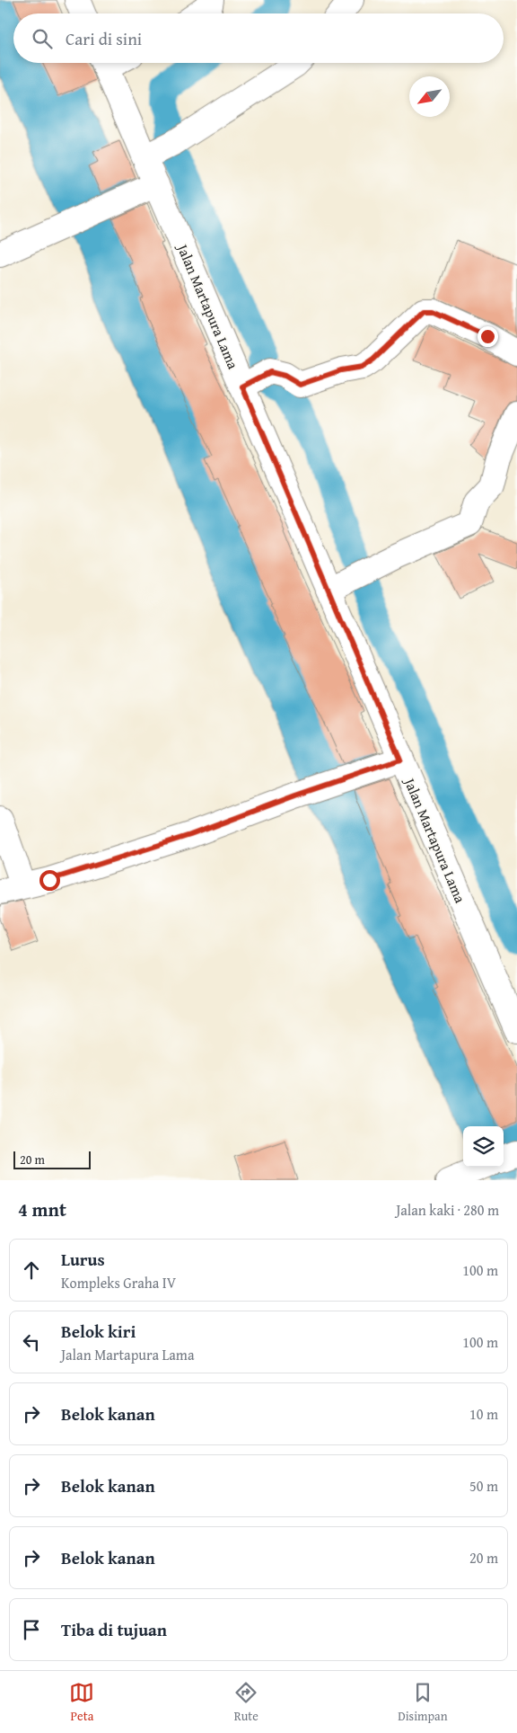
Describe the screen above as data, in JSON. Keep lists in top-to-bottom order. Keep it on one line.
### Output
{"streets":{"street":["Jalan Martapura Lama"]},"scale_bar":"20 m","north":"bottom left","page":{"search":"Cari di sini","scale":"20 m","heading":["4 mnt","Jalan kaki · 280 m"],"list":[["Lurus","Kompleks Graha IV","100 m"],["Belok kiri","Jalan Martapura Lama","100 m"],["Belok kanan","10 m"],["Belok kanan","50 m"],["Belok kanan","20 m"],"Tiba di tujuan"],"nav":["Peta","Rute","Disimpan"]}}
